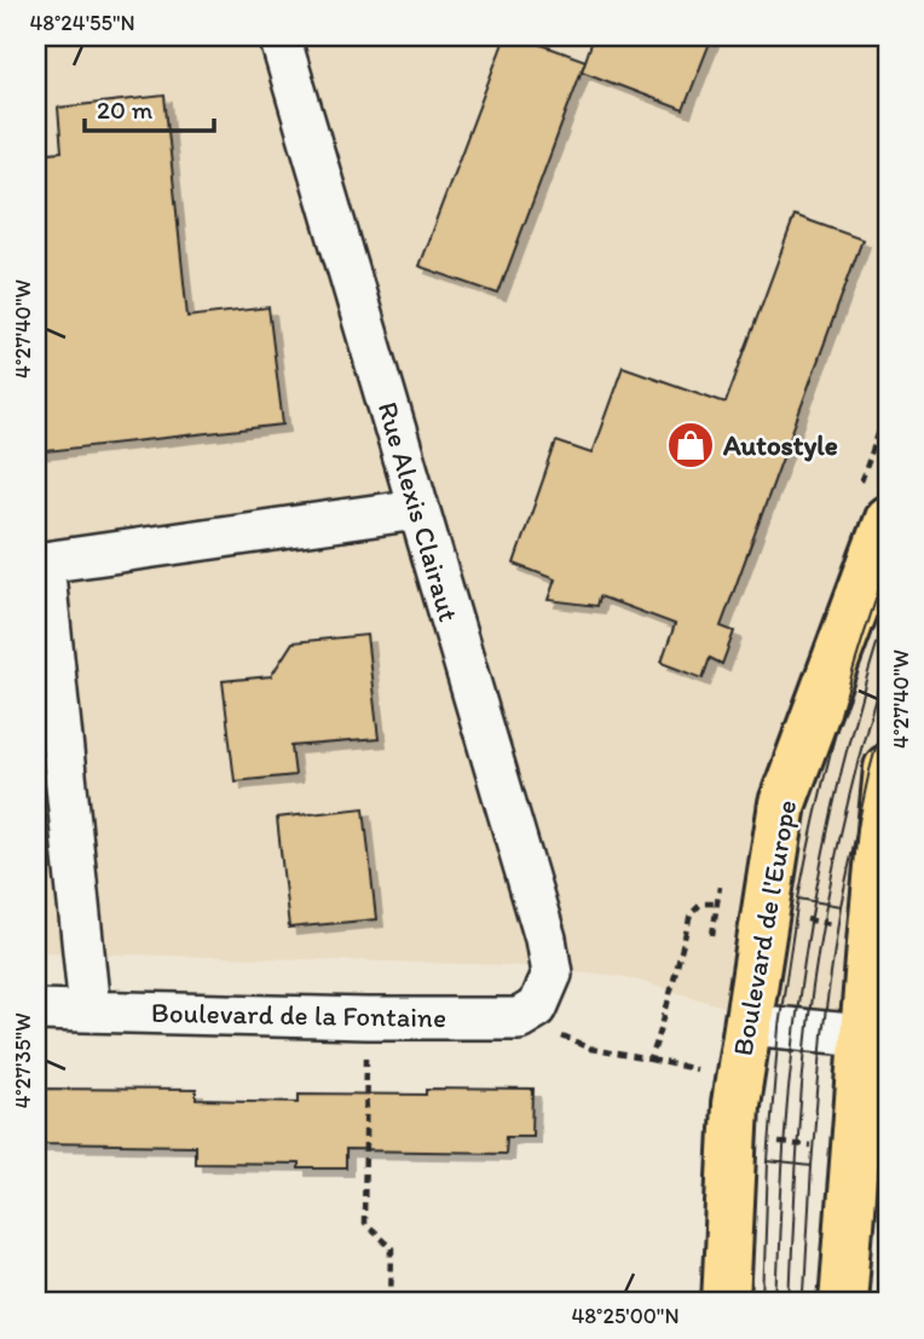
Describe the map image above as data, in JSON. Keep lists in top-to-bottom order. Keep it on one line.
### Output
{"streets":{"main road":["Boulevard de l'Europe"],"street":["Rue Alexis Clairaut","Boulevard de la Fontaine"]},"crossings":[["Rue Alexis Clairaut","Boulevard de la Fontaine"]],"places":{"shop":["Autostyle"]},"scale_bar":"20 m","coordinates":["48°24'55\"N","4°27'40\"W","4°27'35\"W","48°25'00\"N"]}
